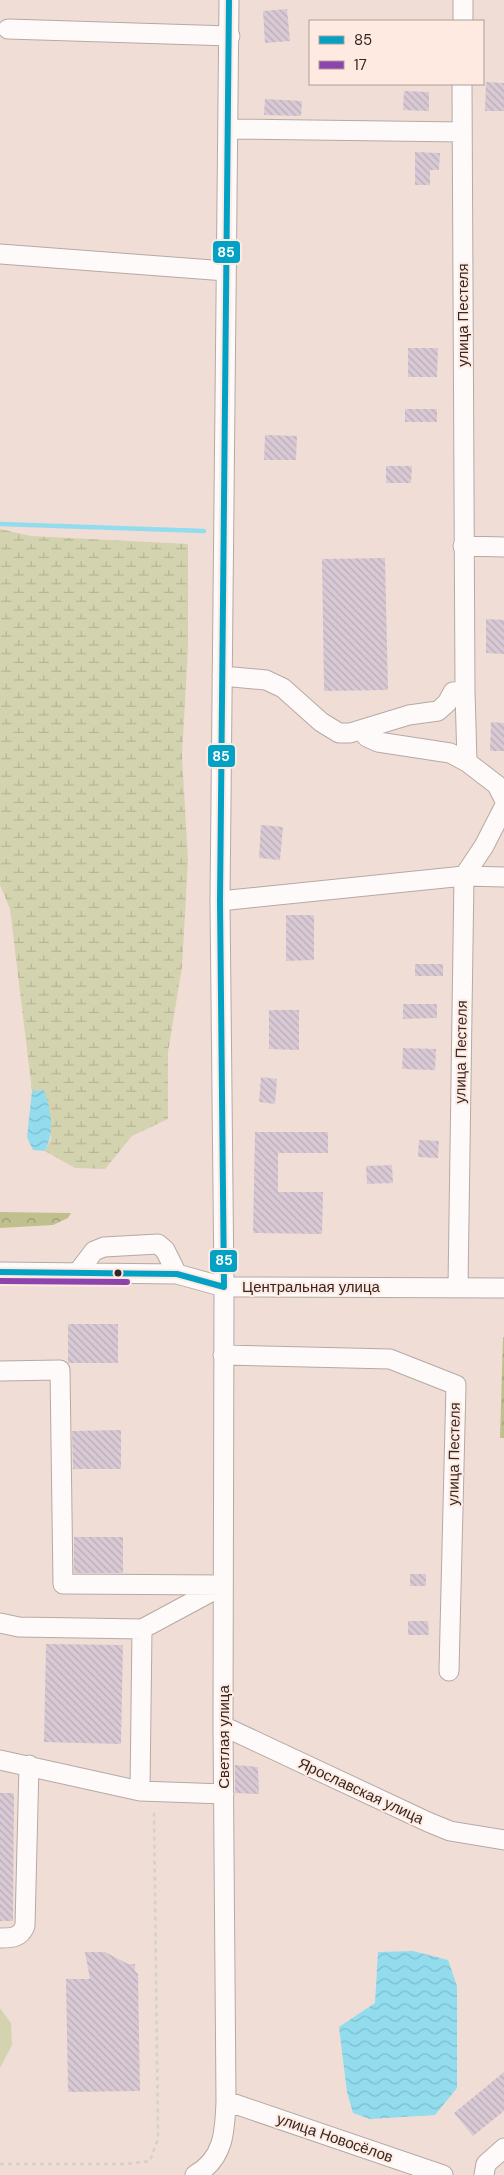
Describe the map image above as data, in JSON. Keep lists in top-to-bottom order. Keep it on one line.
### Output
{"streets":{"street":["улица Пестеля","Центральная улица","Светлая улица","Ярославская улица","улица Новосёлов"]},"crossings":[["улица Пестеля","Центральная улица"],["улица Пестеля","Светлая улица"],["Центральная улица","Светлая улица"],["Светлая улица","Ярославская улица"],["Светлая улица","улица Новосёлов"]],"lines":["transit line 85","transit line 17"],"legend":["85","17"]}
